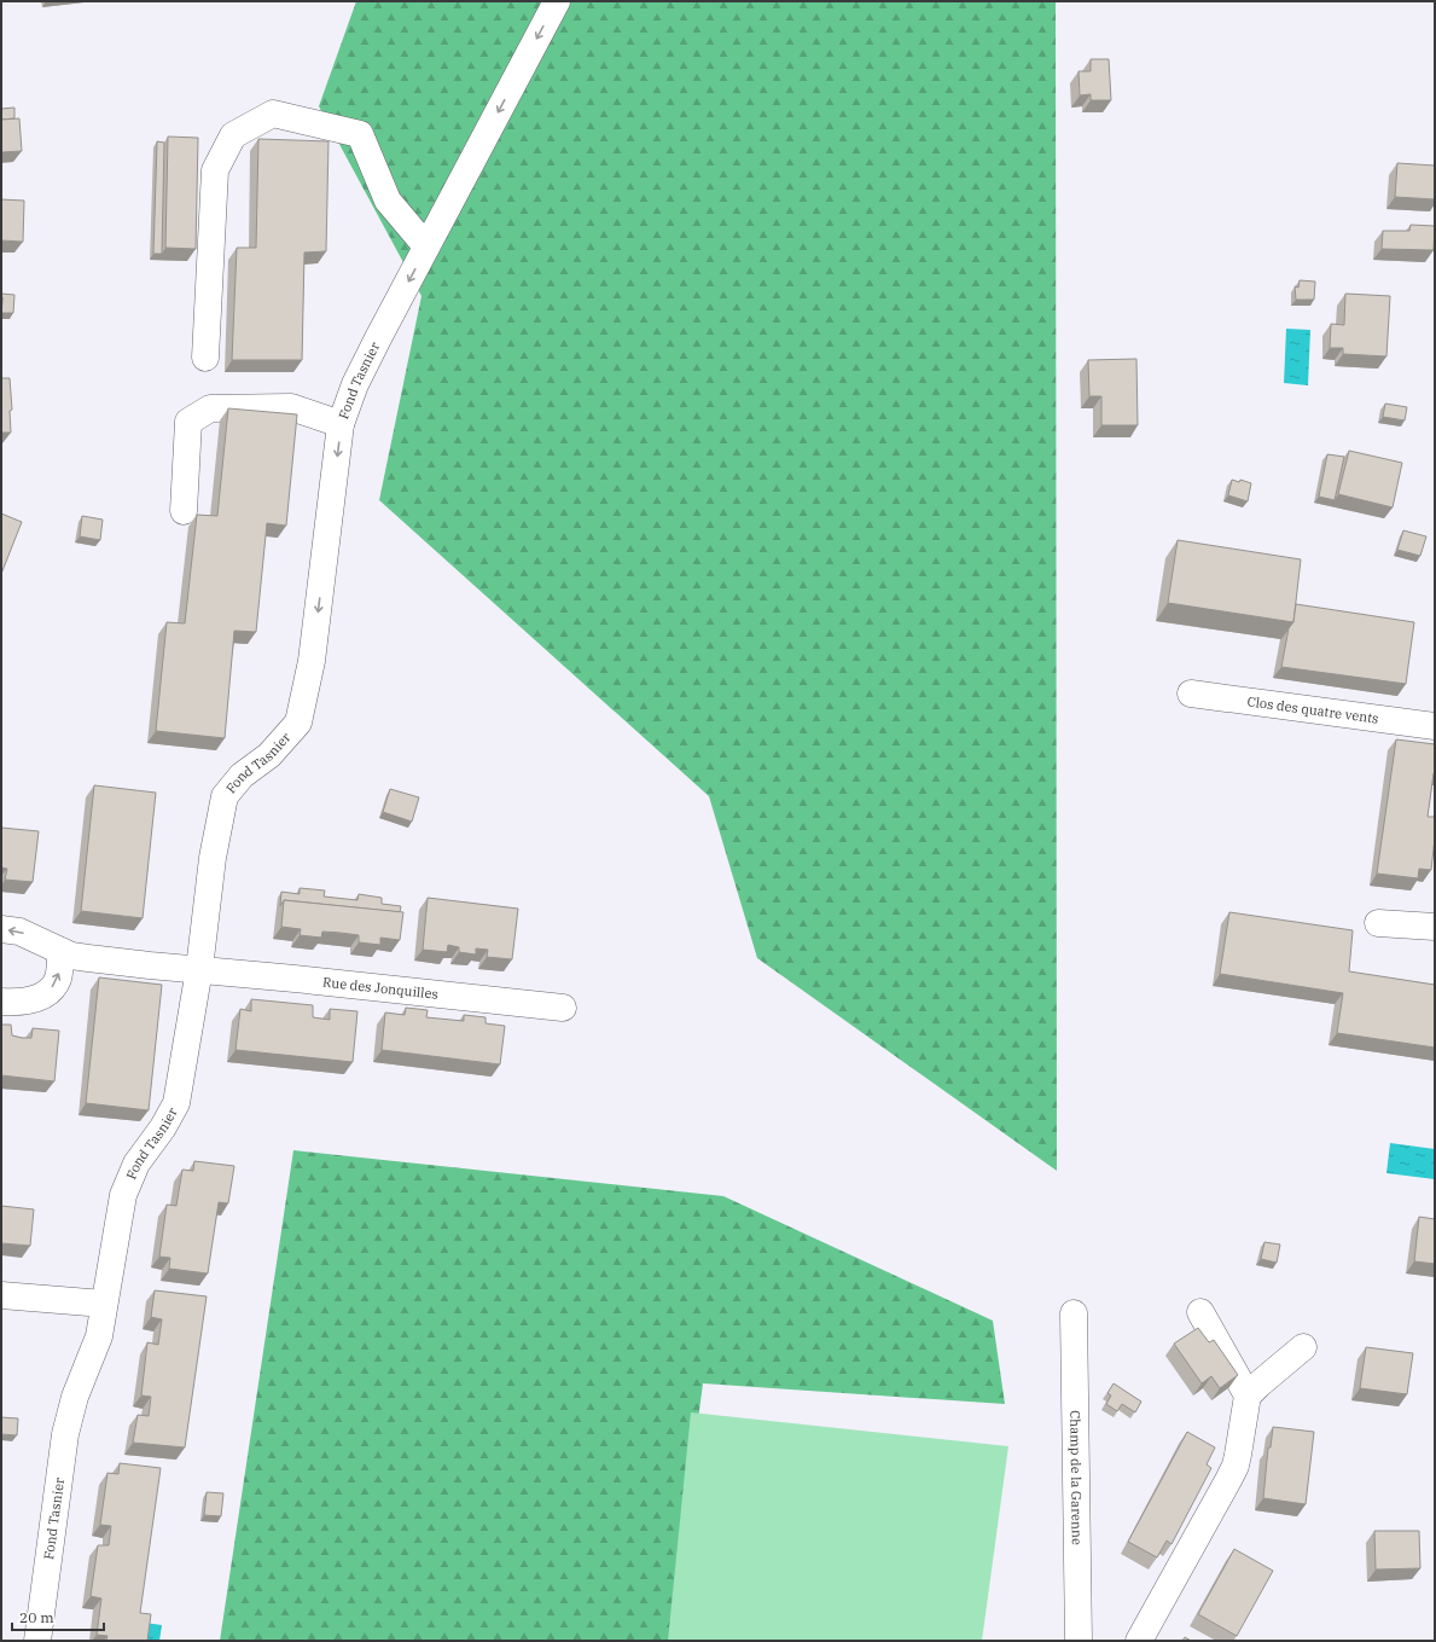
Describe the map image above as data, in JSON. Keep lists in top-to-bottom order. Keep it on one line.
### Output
{"streets":{"street":["Fond Tasnier","Clos des quatre vents","Rue des Jonquilles","Champ de la Garenne"]},"crossings":[["Fond Tasnier","Rue des Jonquilles"]],"one_way":["Fond Tasnier"],"scale_bar":"20 m"}
